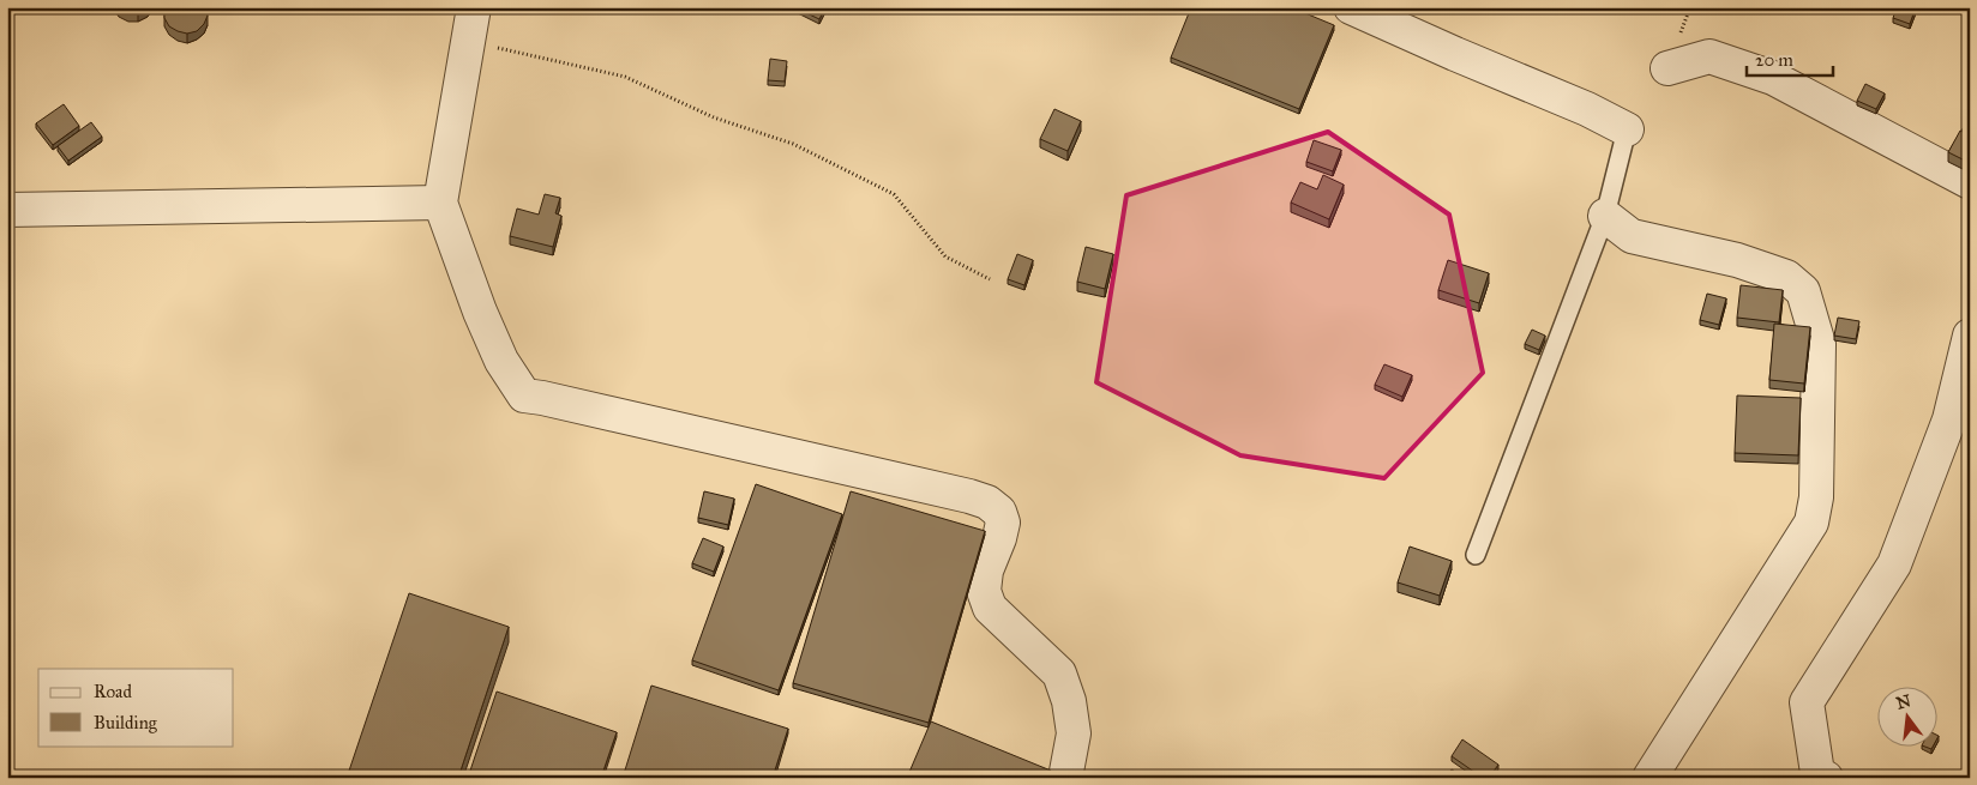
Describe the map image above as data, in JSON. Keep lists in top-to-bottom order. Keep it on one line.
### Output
{"legend":["Road","Building"],"scale_bar":"20 m","north":"top"}
